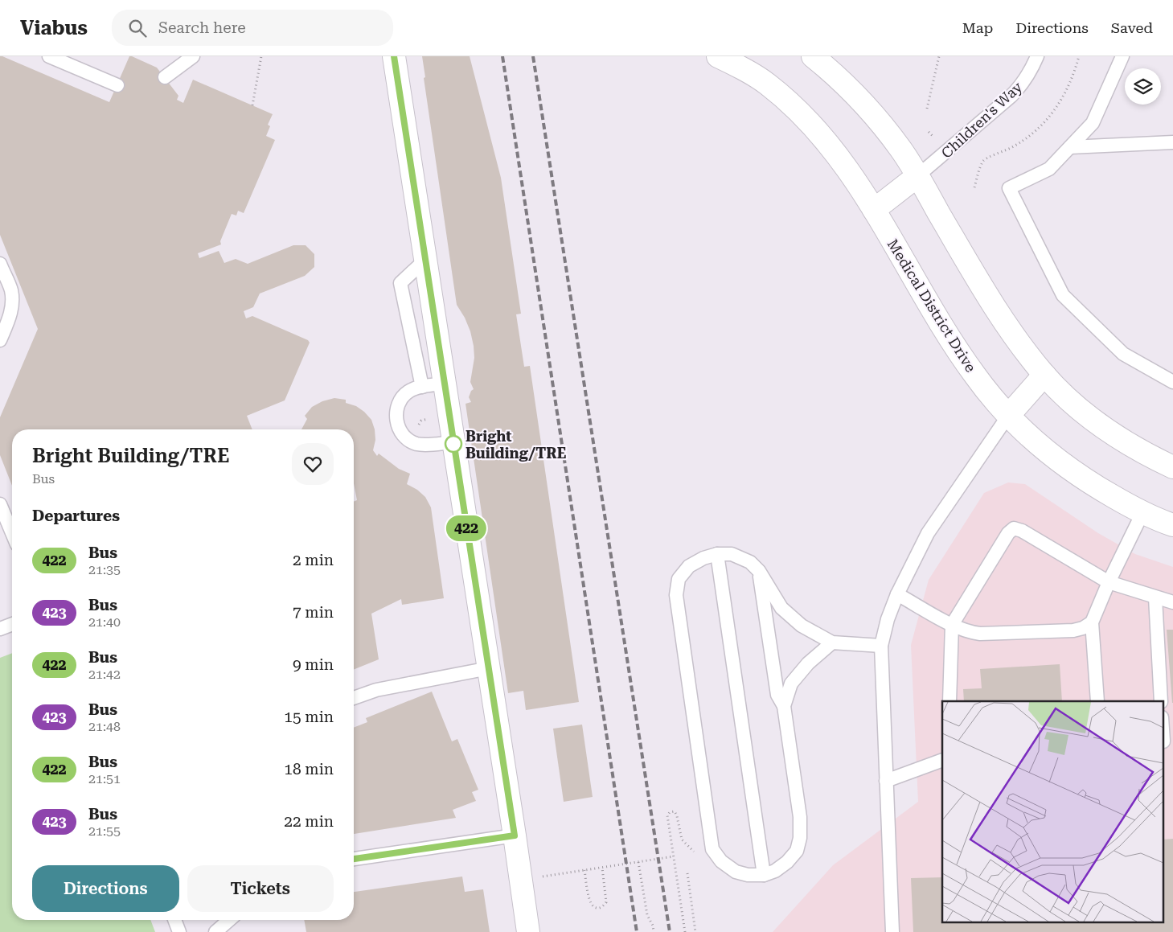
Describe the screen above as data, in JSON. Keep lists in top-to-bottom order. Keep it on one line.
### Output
{"streets":{"main road":["Medical District Drive"],"lane":["Children's Way"]},"places":["Bright Building/TRE"],"lines":["bus line 422"],"page":{"header":"Viabus","search":"Search here","nav":["Map","Directions","Saved"],"on_map":"422","heading":[["Bright Building/TRE","Bus"],"Departures"],"list":[{"mark":"422","name":"Bus","note":"21:35","value":"2 min"},{"mark":"423","name":"Bus","note":"21:40","value":"7 min"},{"mark":"422","name":"Bus","note":"21:42","value":"9 min"},{"mark":"423","name":"Bus","note":"21:48","value":"15 min"},{"mark":"422","name":"Bus","note":"21:51","value":"18 min"},{"mark":"423","name":"Bus","note":"21:55","value":"22 min"}],"buttons":["Directions","Tickets"]}}
